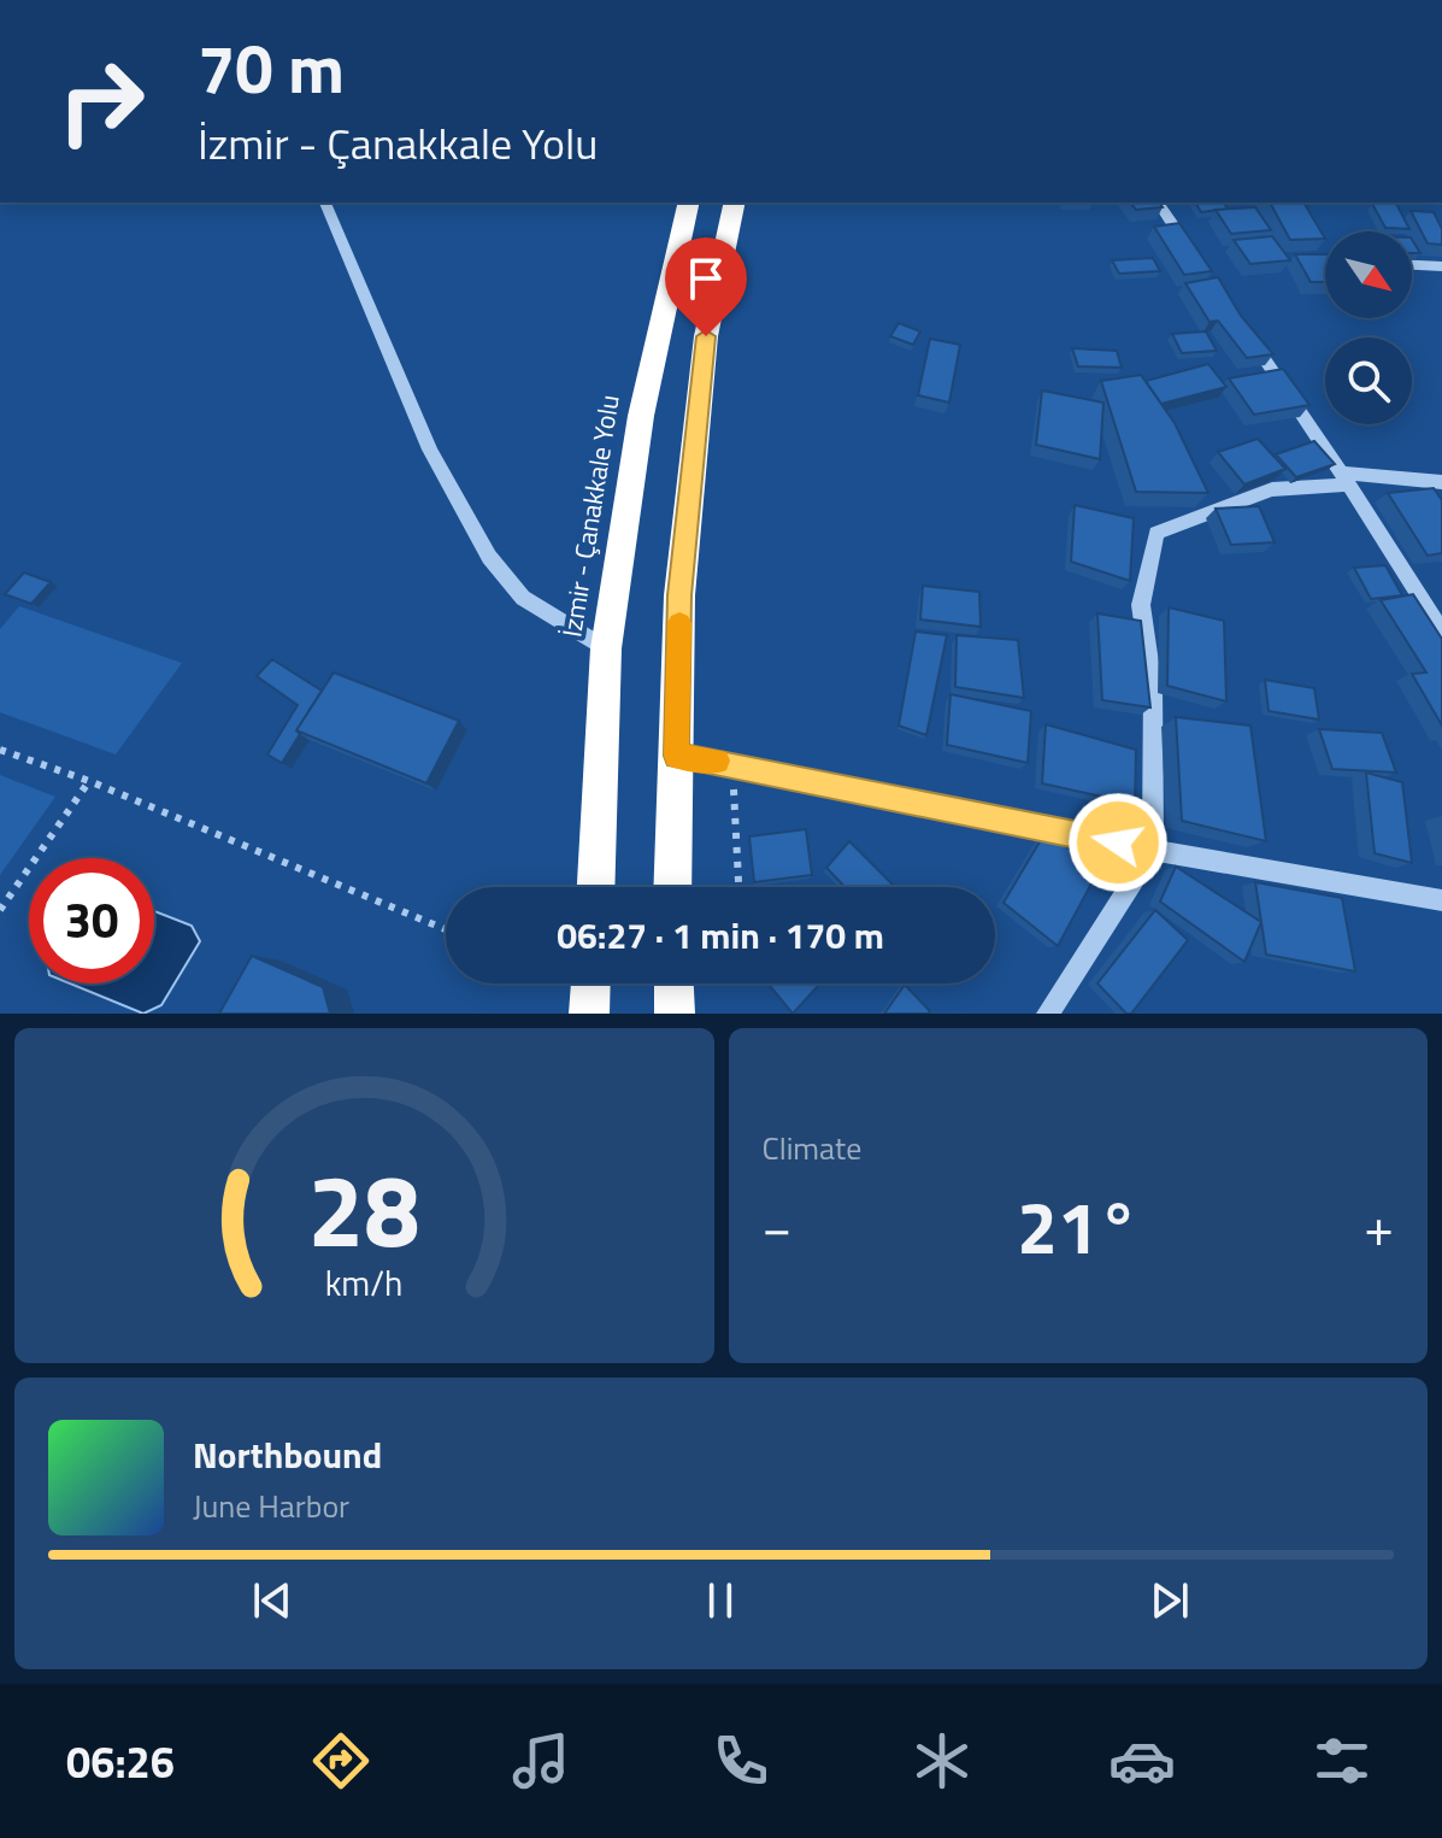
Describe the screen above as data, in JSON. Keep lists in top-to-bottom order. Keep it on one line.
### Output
{"streets":{"highway":["İzmir - Çanakkale Yolu"]},"north":"bottom right","page":{"turn":["70 m","İzmir - Çanakkale Yolu"],"limit":"30","trip":"06:27 · 1 min · 170 m","tile":"Climate","heat":["−","21°","+"],"song":["Northbound","June Harbor"],"tabs":"06:26","gauge":["28","km/h"]}}
